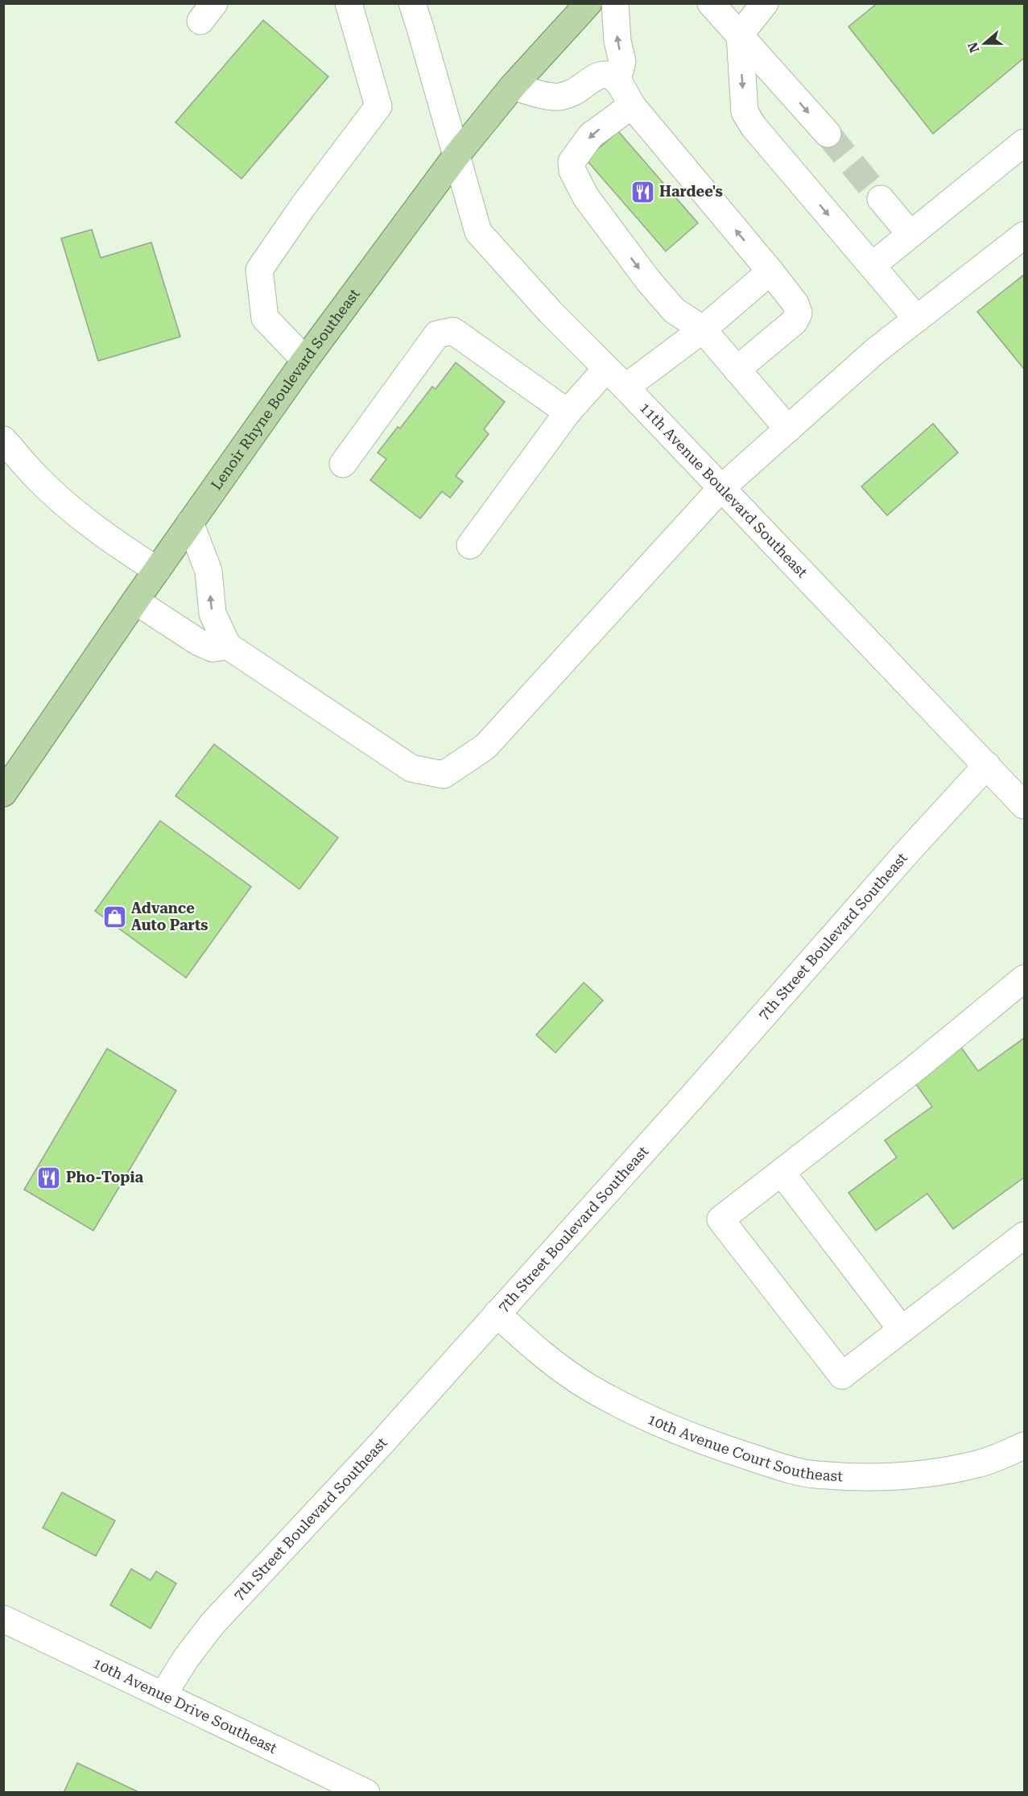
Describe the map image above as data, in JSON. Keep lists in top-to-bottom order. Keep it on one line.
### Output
{"streets":{"main road":["Lenoir Rhyne Boulevard Southeast"],"street":["11th Avenue Boulevard Southeast","7th Street Boulevard Southeast","10th Avenue Court Southeast","10th Avenue Drive Southeast"]},"crossings":[["Lenoir Rhyne Boulevard Southeast","11th Avenue Boulevard Southeast"],["11th Avenue Boulevard Southeast","7th Street Boulevard Southeast"],["7th Street Boulevard Southeast","10th Avenue Court Southeast"],["7th Street Boulevard Southeast","10th Avenue Drive Southeast"]],"places":{"restaurant":["Hardee's","Pho-Topia"],"shop":["Advance Auto Parts"]},"north":"left"}
